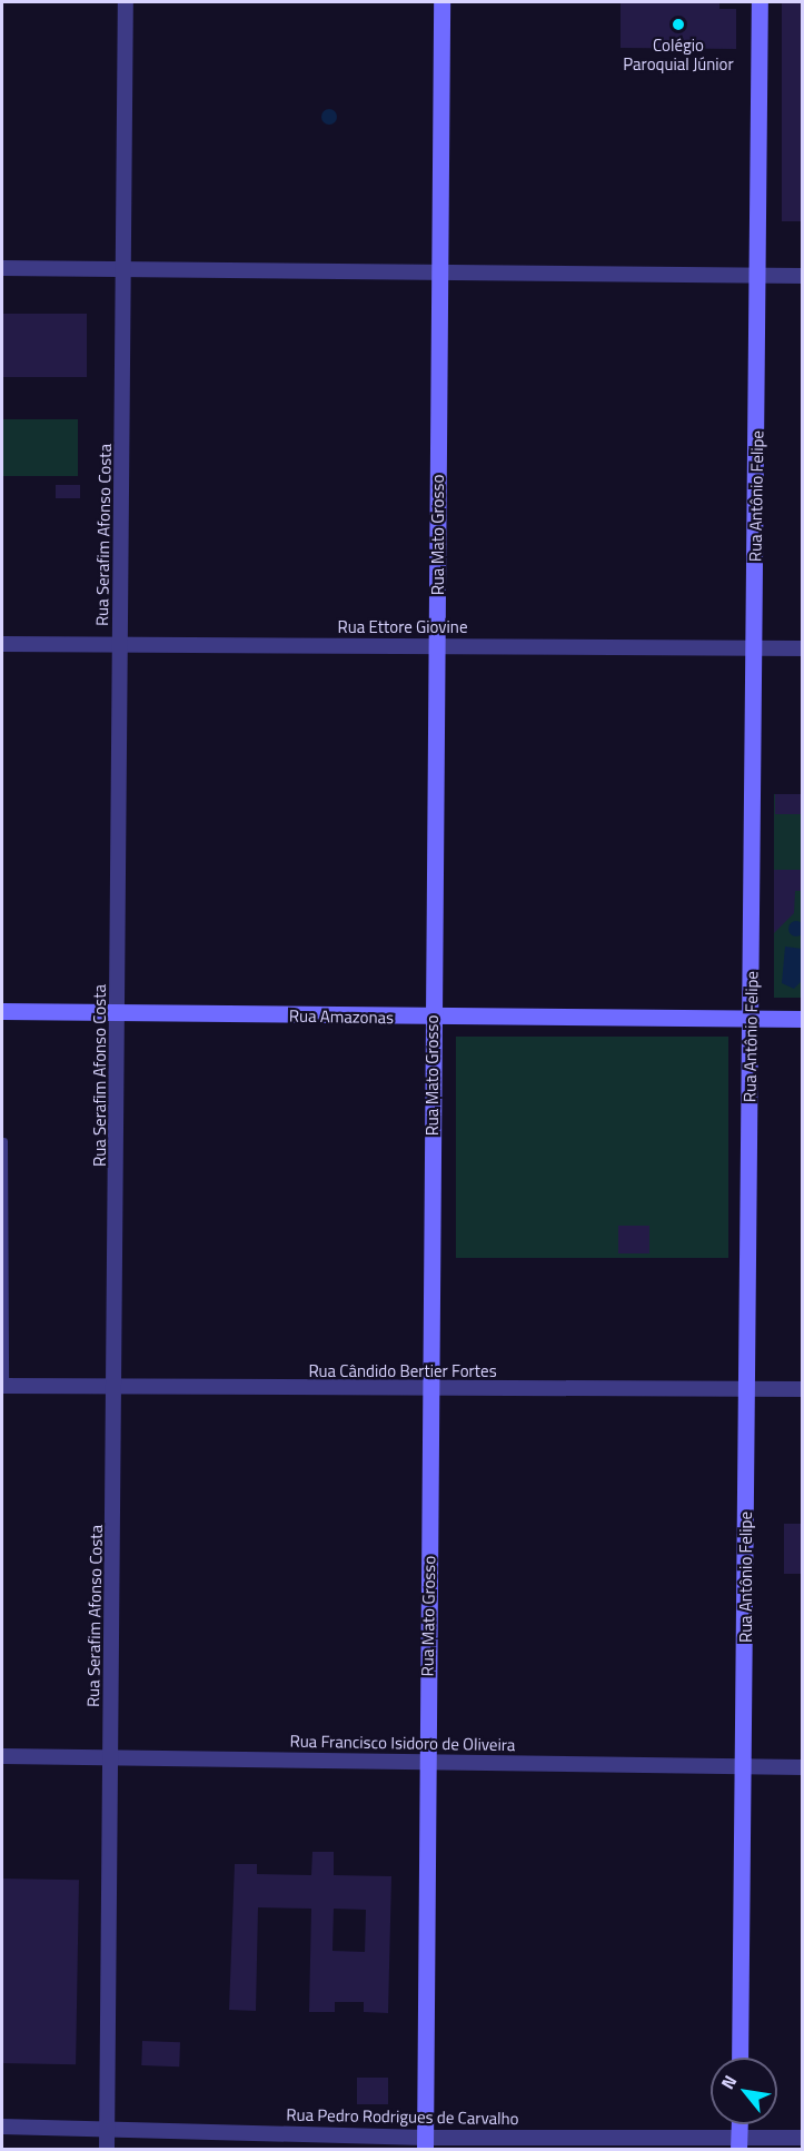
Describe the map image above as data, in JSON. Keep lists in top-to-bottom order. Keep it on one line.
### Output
{"streets":{"street":["Rua Antônio Felipe","Rua Serafim Afonso Costa","Rua Mato Grosso","Rua Ettore Giovine","Rua Amazonas","Rua Cândido Bertier Fortes","Rua Francisco Isidoro de Oliveira","Rua Pedro Rodrigues de Carvalho"]},"crossings":[["Rua Antônio Felipe","Rua Ettore Giovine"],["Rua Antônio Felipe","Rua Amazonas"],["Rua Antônio Felipe","Rua Cândido Bertier Fortes"],["Rua Antônio Felipe","Rua Francisco Isidoro de Oliveira"],["Rua Serafim Afonso Costa","Rua Ettore Giovine"],["Rua Serafim Afonso Costa","Rua Amazonas"],["Rua Serafim Afonso Costa","Rua Cândido Bertier Fortes"],["Rua Serafim Afonso Costa","Rua Francisco Isidoro de Oliveira"],["Rua Serafim Afonso Costa","Rua Pedro Rodrigues de Carvalho"],["Rua Mato Grosso","Rua Ettore Giovine"],["Rua Mato Grosso","Rua Amazonas"],["Rua Mato Grosso","Rua Cândido Bertier Fortes"],["Rua Mato Grosso","Rua Francisco Isidoro de Oliveira"],["Rua Mato Grosso","Rua Pedro Rodrigues de Carvalho"]],"places":["Colégio Paroquial Júnior"],"north":"top left"}
